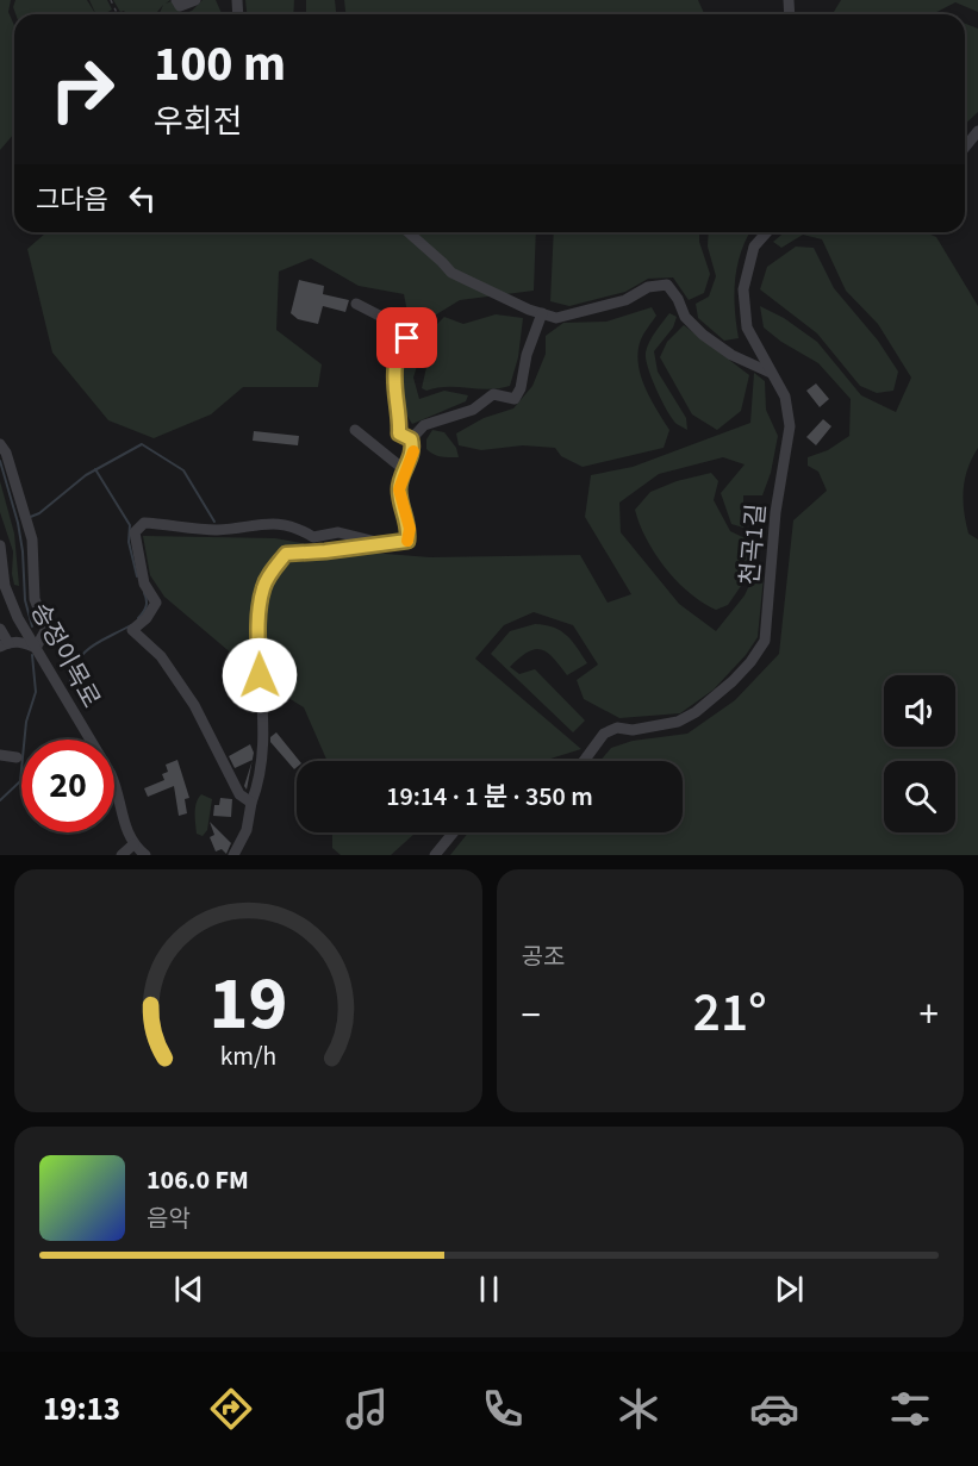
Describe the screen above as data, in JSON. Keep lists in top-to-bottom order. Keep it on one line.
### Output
{"streets":{"street":["천곡1길","송정이목로"]},"page":{"turn":["100 m","우회전"],"then":"그다음","limit":"20","trip":"19:14 · 1 분 · 350 m","tile":"공조","heat":["−","21°","+"],"song":["106.0 FM","음악"],"tabs":"19:13","gauge":["19","km/h"]}}
